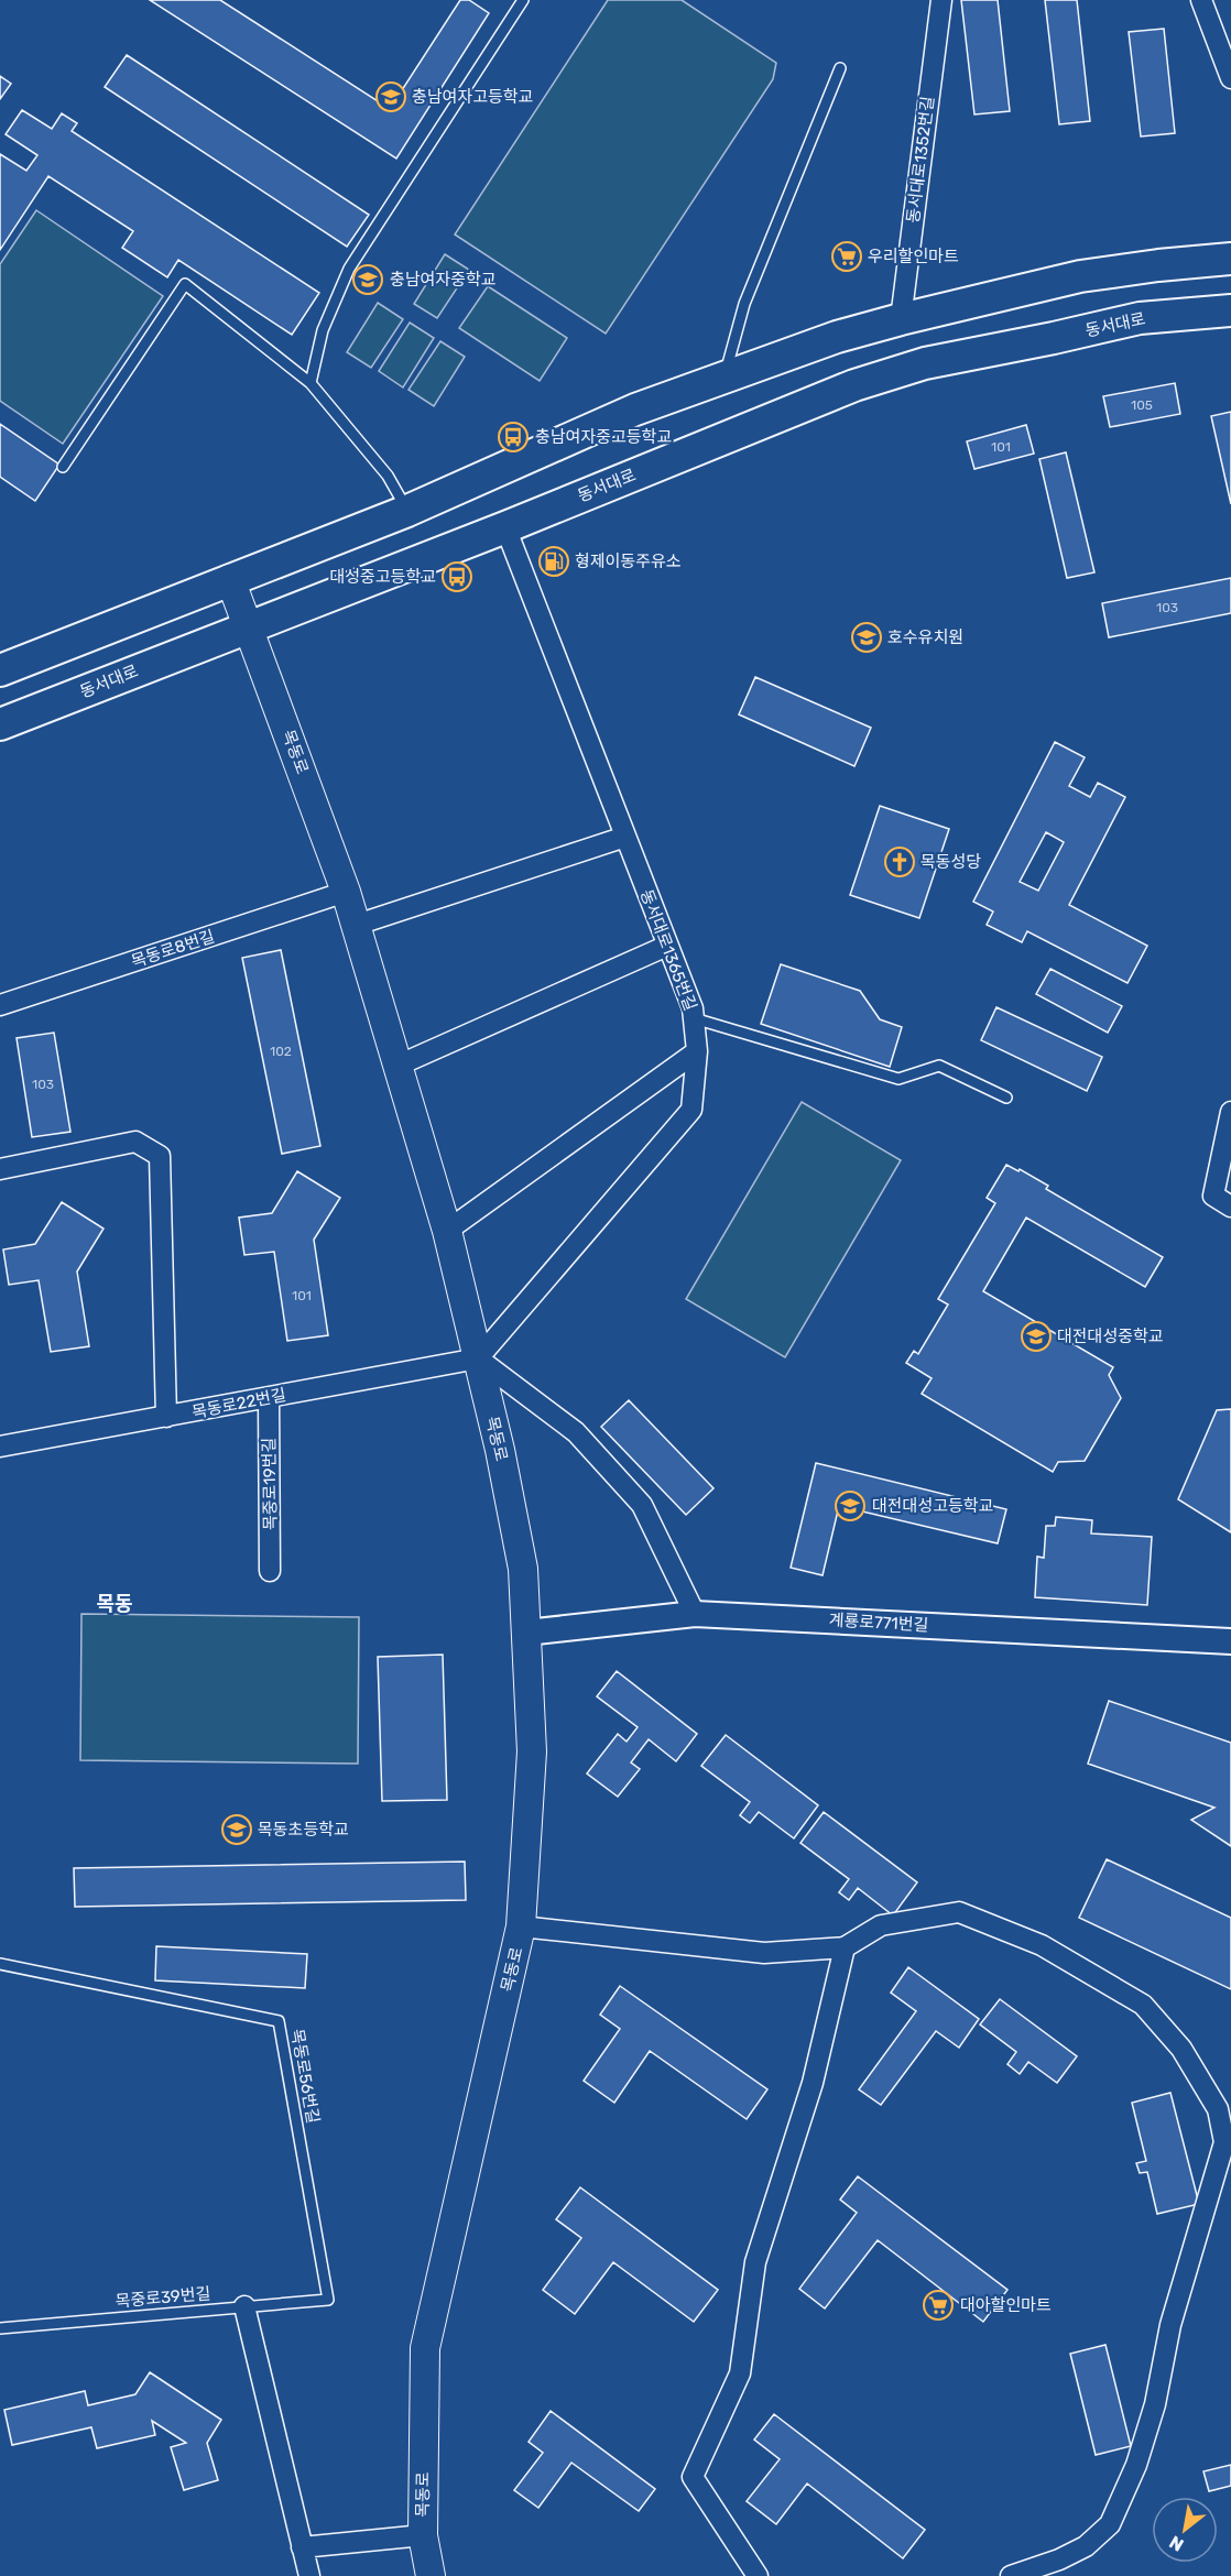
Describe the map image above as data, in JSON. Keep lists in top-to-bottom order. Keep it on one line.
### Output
{"streets":{"main road":["동서대로","목동로"],"street":["동서대로1352번길","목동로8번길","동서대로1365번길","목동로22번길","목중로19번길","계룡로771번길"],"lane":["목동로56번길","목중로39번길"]},"crossings":[["동서대로","목동로"],["동서대로","동서대로1365번길"],["목동로","목동로8번길"],["목동로","동서대로1365번길"],["목동로","목동로22번길"],["목동로","계룡로771번길"],["동서대로1365번길","목동로22번길"],["목동로22번길","목중로19번길"],["목동로56번길","목중로39번길"]],"districts":["목동"],"places":{"school or university":["충남여자고등학교","충남여자중학교","호수유치원","대전대성중학교","대전대성고등학교","목동초등학교"],"supermarket":["우리할인마트","대아할인마트"],"bus stop":["충남여자중고등학교","대성중고등학교"],"fuel station":["형제이동주유소"],"church":["목동성당"]},"house_numbers":["105","101","103","102","103","101"],"north":"bottom left"}
